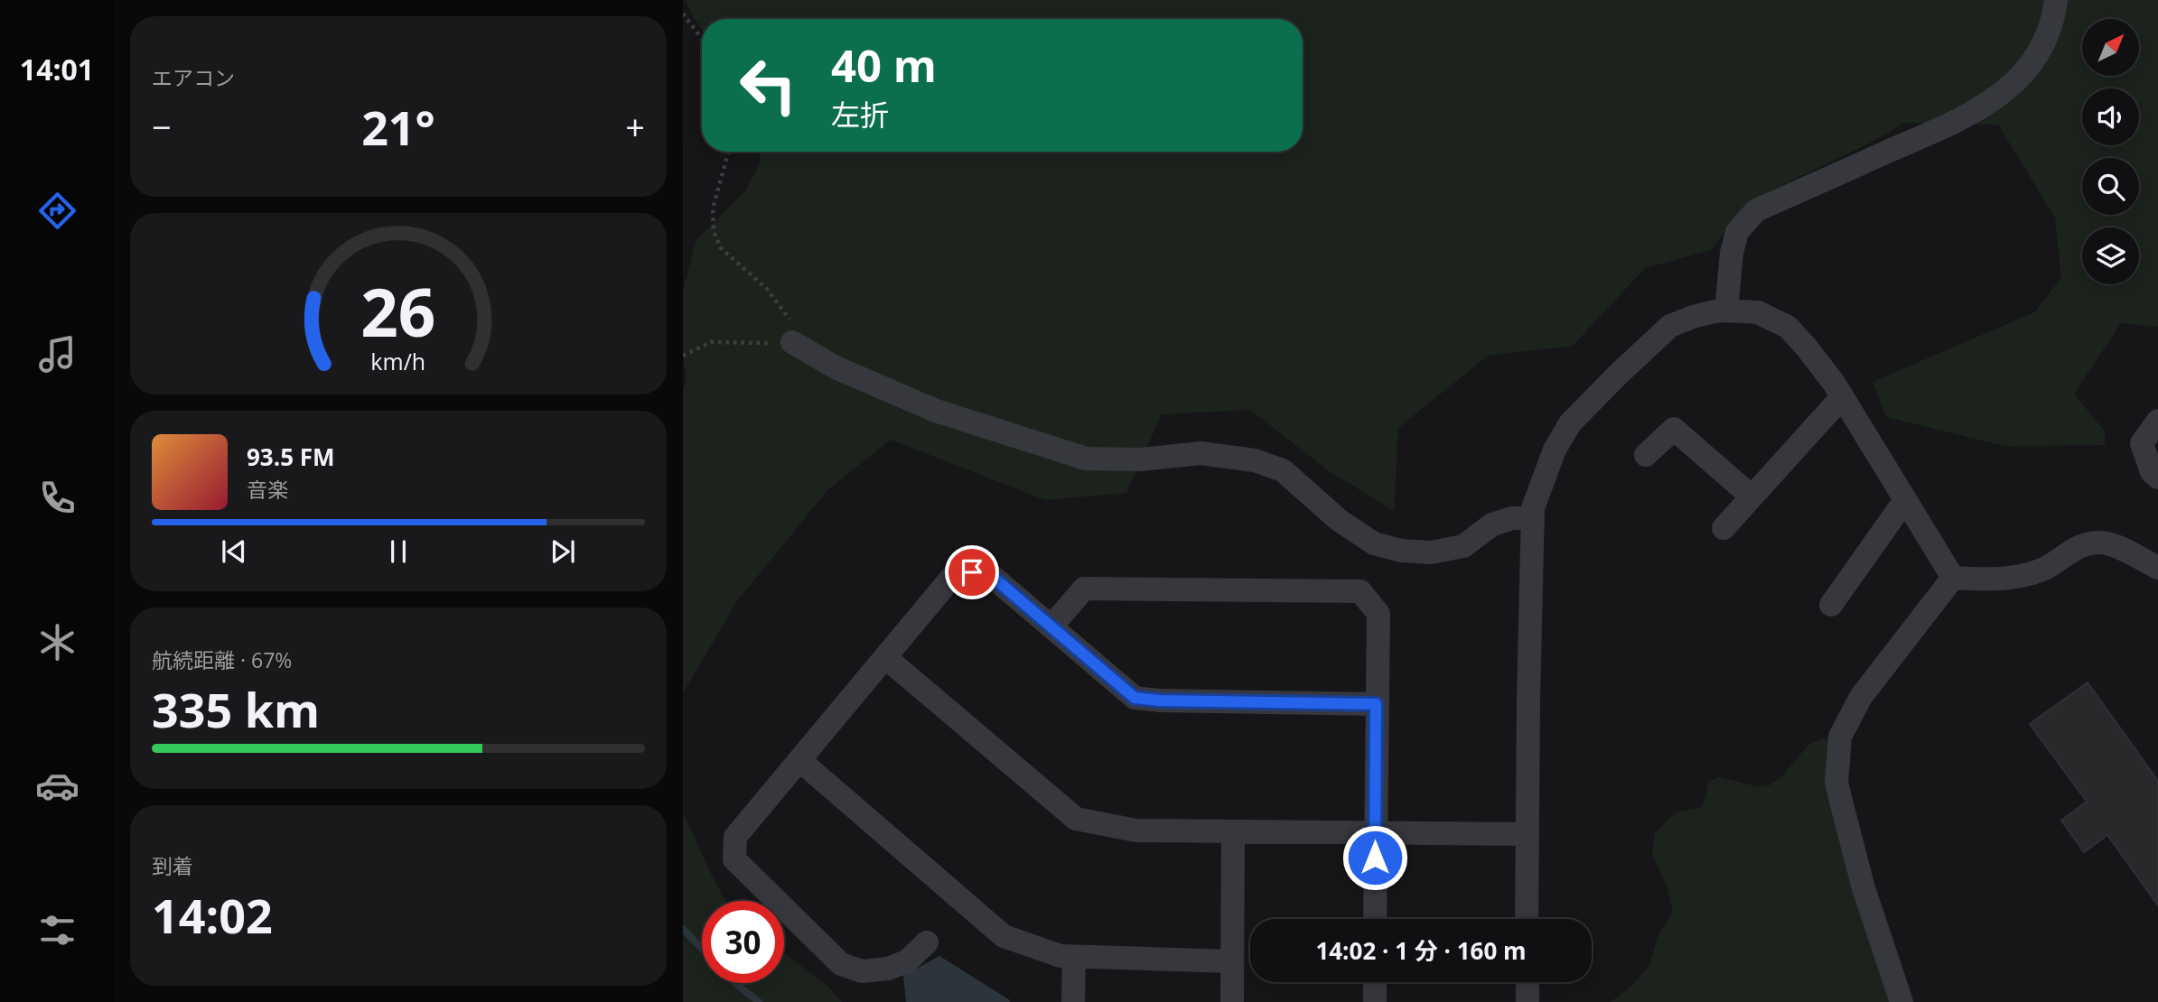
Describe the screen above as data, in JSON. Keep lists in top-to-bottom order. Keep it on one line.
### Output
{"north":"top right","page":{"tabs":"14:01","tile":["エアコン",["航続距離 · 67%","335 km"],["到着","14:02"]],"turn":["40 m","左折"],"heat":["−","21°","+"],"song":["93.5 FM","音楽"],"limit":"30","trip":"14:02 · 1 分 · 160 m","gauge":["26","km/h"]}}
